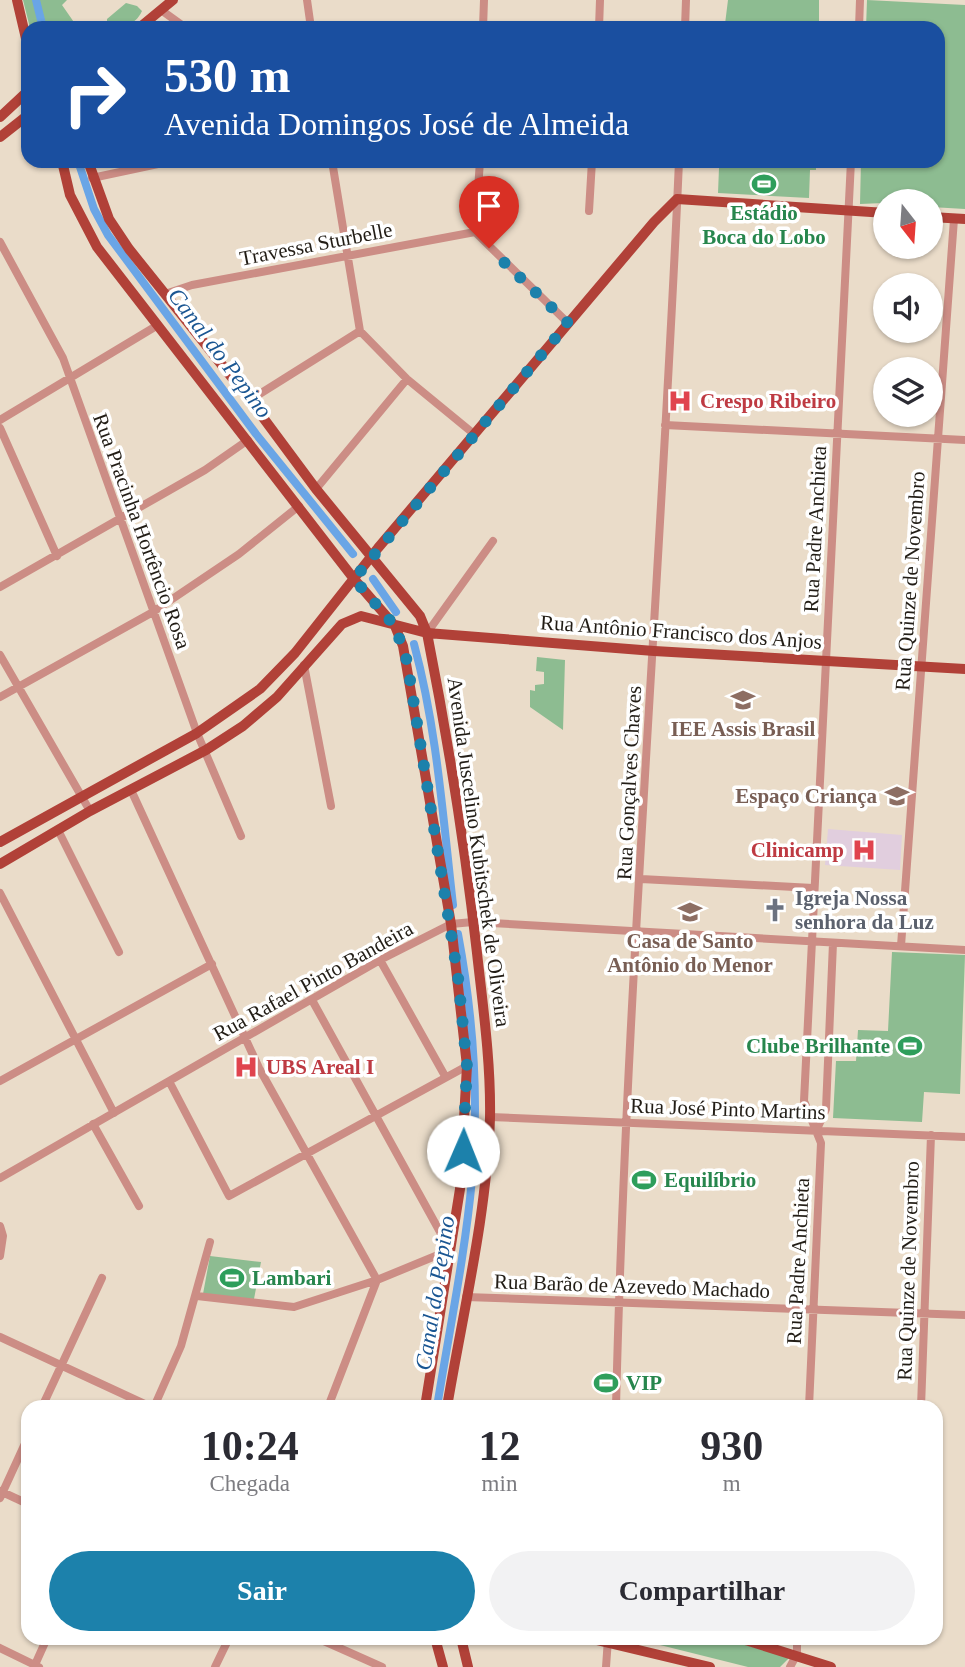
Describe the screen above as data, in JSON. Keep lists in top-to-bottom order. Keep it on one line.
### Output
{"streets":{"main road":["Rua Antônio Francisco dos Anjos","Avenida Juscelino Kubitschek de Oliveira"],"street":["Travessa Sturbelle","Rua Padre Anchieta","Rua Pracinha Hortêncio Rosa","Rua Quinze de Novembro","Rua Gonçalves Chaves","Rua Rafael Pinto Bandeira","Rua José Pinto Martins","Rua Barão de Azevedo Machado"]},"crossings":[["Travessa Sturbelle","Avenida Juscelino Kubitschek de Oliveira"],["Rua Padre Anchieta","Rua Antônio Francisco dos Anjos"],["Rua Padre Anchieta","Rua Rafael Pinto Bandeira"],["Rua Padre Anchieta","Rua José Pinto Martins"],["Rua Padre Anchieta","Rua Barão de Azevedo Machado"],["Rua Quinze de Novembro","Rua Antônio Francisco dos Anjos"],["Rua Quinze de Novembro","Rua Rafael Pinto Bandeira"],["Rua Quinze de Novembro","Rua José Pinto Martins"],["Rua Quinze de Novembro","Rua Barão de Azevedo Machado"],["Rua Antônio Francisco dos Anjos","Rua Gonçalves Chaves"],["Rua Antônio Francisco dos Anjos","Avenida Juscelino Kubitschek de Oliveira"],["Rua Gonçalves Chaves","Rua Rafael Pinto Bandeira"],["Rua Gonçalves Chaves","Rua José Pinto Martins"],["Rua Gonçalves Chaves","Rua Barão de Azevedo Machado"],["Avenida Juscelino Kubitschek de Oliveira","Rua Rafael Pinto Bandeira"],["Avenida Juscelino Kubitschek de Oliveira","Rua José Pinto Martins"],["Avenida Juscelino Kubitschek de Oliveira","Rua Barão de Azevedo Machado"]],"water":["Canal do Pepino"],"places":{"sports":["Estádio Boca do Lobo","Clube Brilhante","Equilíbrio","Lambari","VIP"],"hospital":["Crespo Ribeiro","Clinicamp","UBS Areal I"],"school or university":["IEE Assis Brasil","Espaço Criança","Casa de Santo Antônio do Menor"],"church":["Igreja Nossa senhora da Luz"]},"north":"bottom","page":{"turn":["530 m","Avenida Domingos José de Almeida"],"eta":["10:24","Chegada","12","min","930","m"],"buttons":["Sair","Compartilhar"]}}
